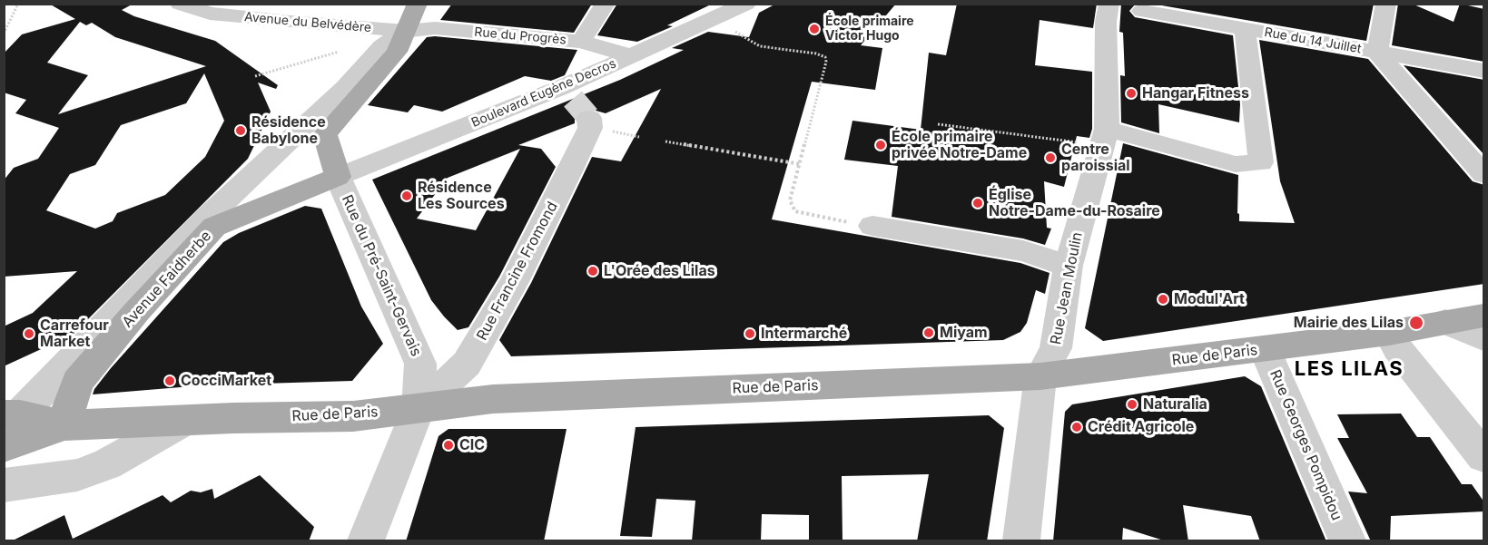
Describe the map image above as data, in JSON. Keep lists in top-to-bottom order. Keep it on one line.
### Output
{"streets":{"main road":["Avenue Faidherbe","Rue de Paris"],"street":["Avenue du Belvédère","Rue du Progrès","Rue du 14 Juillet","Boulevard Eugène Decros","Rue Francine Fromond","Rue du Pré-Saint-Gervais","Rue Jean Moulin","Rue Georges Pompidou"]},"crossings":[["Avenue du Belvédère","Rue du Progrès"],["Rue du Progrès","Boulevard Eugène Decros"],["Boulevard Eugène Decros","Rue Francine Fromond"],["Boulevard Eugène Decros","Rue du Pré-Saint-Gervais"],["Boulevard Eugène Decros","Avenue Faidherbe"],["Rue Francine Fromond","Rue du Pré-Saint-Gervais"],["Rue Francine Fromond","Rue de Paris"],["Rue du Pré-Saint-Gervais","Avenue Faidherbe"],["Rue du Pré-Saint-Gervais","Rue de Paris"],["Avenue Faidherbe","Rue de Paris"],["Rue Jean Moulin","Rue de Paris"],["Rue de Paris","Rue Georges Pompidou"]],"districts":["LES LILAS"],"places":["École primaire Victor Hugo","Hangar Fitness","Résidence Babylone","École primaire privée Notre-Dame","Centre paroissial","Résidence Les Sources","Église Notre-Dame-du-Rosaire","L'Orée des Lilas","Modul'Art","Mairie des Lilas","Miyam","Carrefour Market","Intermarché","CocciMarket","Naturalia","Crédit Agricole","CIC"]}
